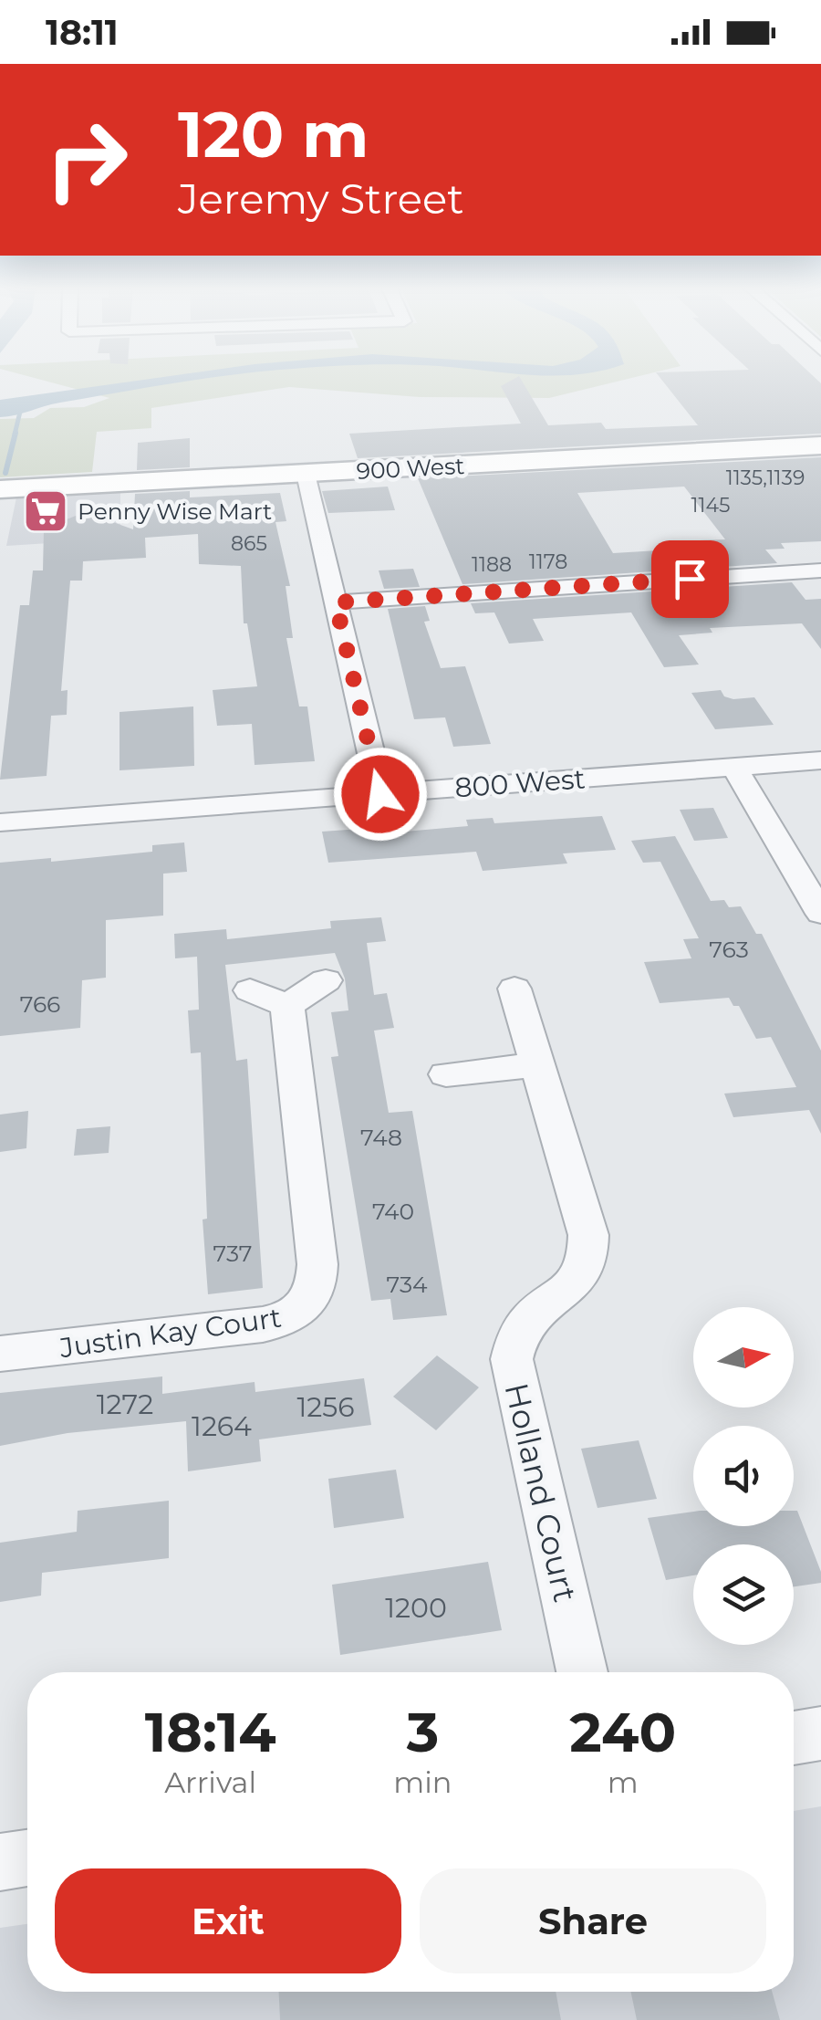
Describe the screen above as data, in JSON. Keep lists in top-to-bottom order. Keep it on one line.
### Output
{"streets":{"main road":["900 West"],"street":["800 West","Justin Kay Court","Holland Court"]},"places":{"supermarket":["Penny Wise Mart"]},"house_numbers":["1135,1139","1145","865","1178","1188","763","766","748","740","737","734","1272","1256","1264","1200"],"north":"right","page":{"status":"18:11","turn":["120 m","Jeremy Street"],"eta":["18:14","Arrival","3","min","240","m"],"buttons":["Exit","Share"]}}
